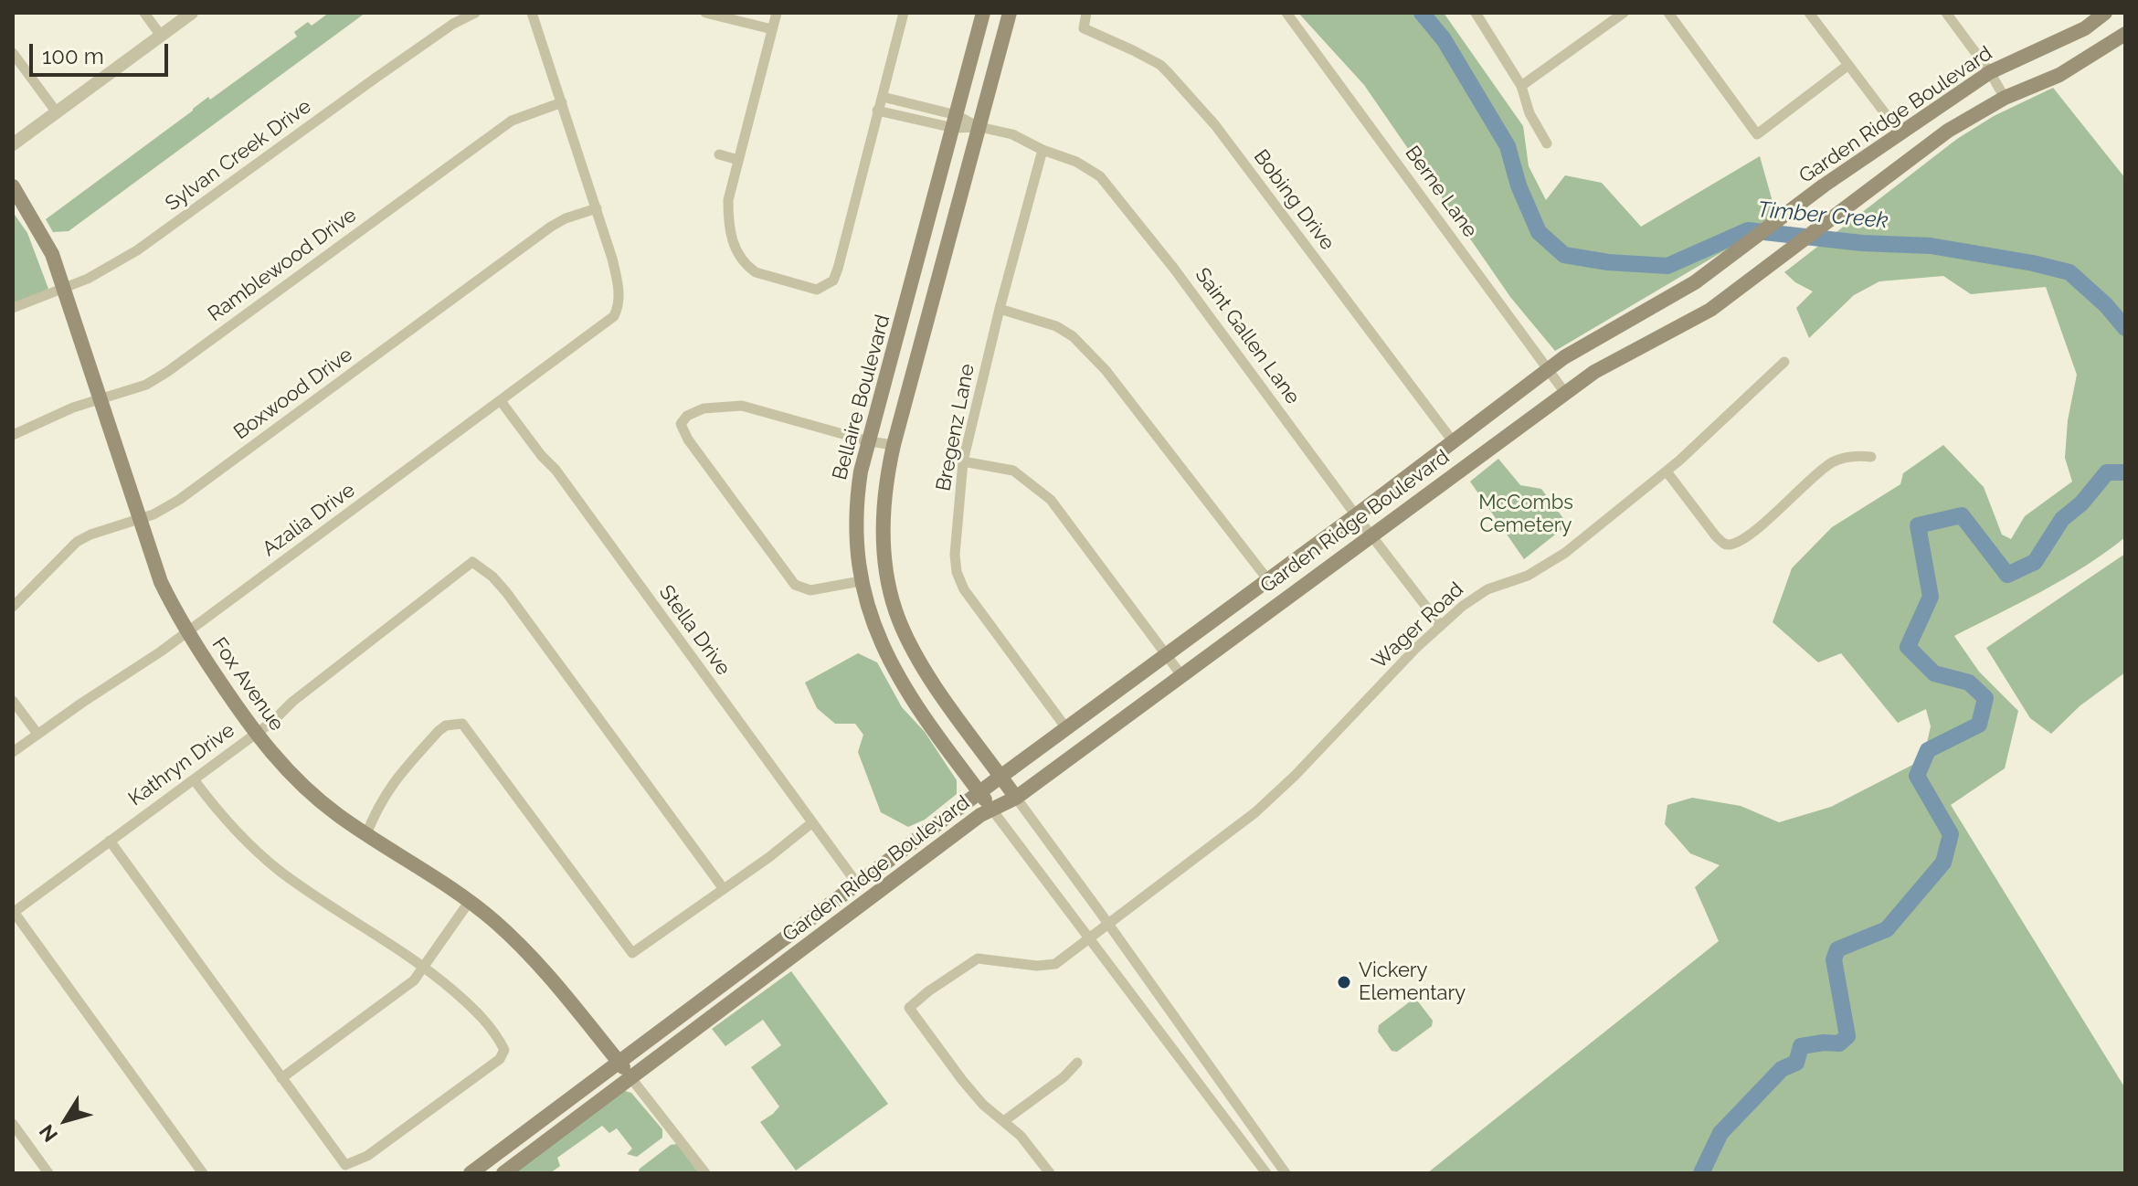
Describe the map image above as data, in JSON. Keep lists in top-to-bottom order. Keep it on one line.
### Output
{"streets":{"main road":["Garden Ridge Boulevard","Bellaire Boulevard","Fox Avenue"],"street":["Sylvan Creek Drive","Berne Lane","Bobing Drive","Ramblewood Drive","Saint Gallen Lane","Boxwood Drive","Bregenz Lane","Azalia Drive","Wager Road","Stella Drive","Kathryn Drive"]},"crossings":[["Garden Ridge Boulevard","Berne Lane"],["Garden Ridge Boulevard","Bobing Drive"],["Garden Ridge Boulevard","Saint Gallen Lane"],["Garden Ridge Boulevard","Bellaire Boulevard"],["Garden Ridge Boulevard","Bregenz Lane"],["Garden Ridge Boulevard","Stella Drive"],["Garden Ridge Boulevard","Fox Avenue"],["Sylvan Creek Drive","Fox Avenue"],["Ramblewood Drive","Fox Avenue"],["Saint Gallen Lane","Bellaire Boulevard"],["Saint Gallen Lane","Bregenz Lane"],["Saint Gallen Lane","Wager Road"],["Boxwood Drive","Azalia Drive"],["Boxwood Drive","Fox Avenue"],["Azalia Drive","Stella Drive"],["Azalia Drive","Fox Avenue"],["Fox Avenue","Kathryn Drive"]],"water":["Timber Creek"],"parks":["McCombs Cemetery"],"places":["Vickery Elementary"],"scale_bar":"100 m","north":"bottom left"}
